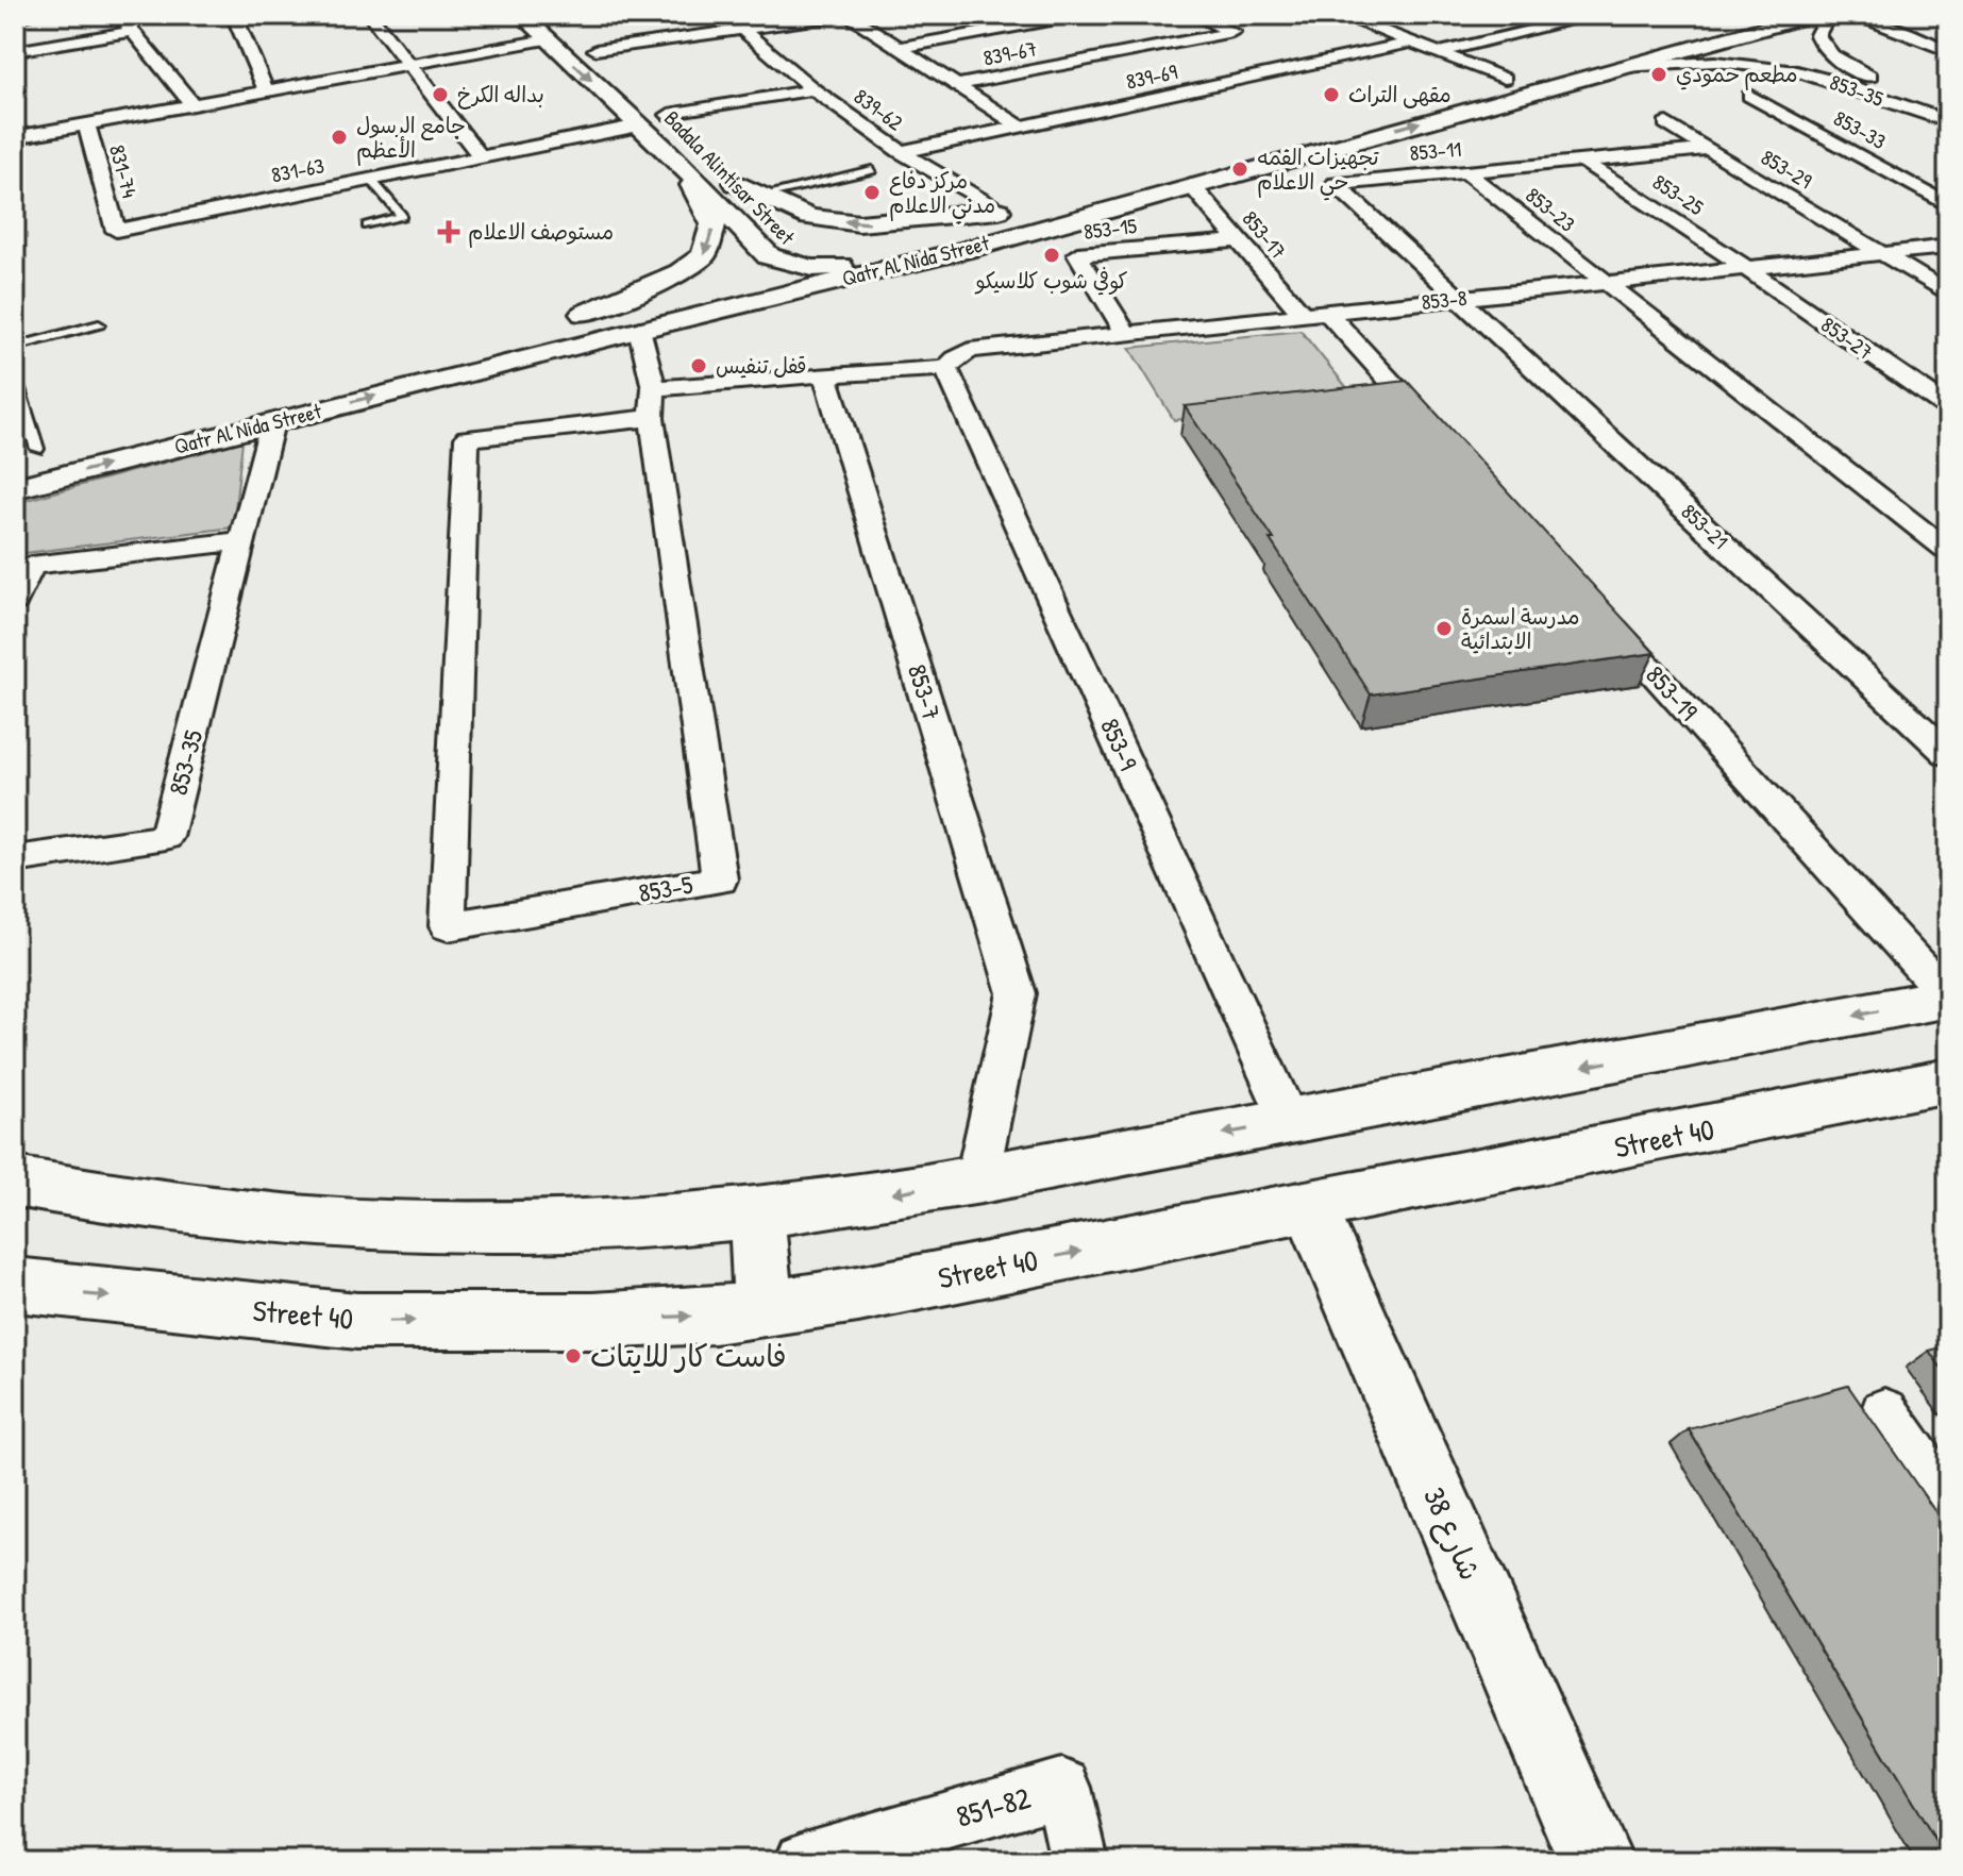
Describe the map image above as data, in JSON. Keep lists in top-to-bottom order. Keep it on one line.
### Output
{"streets":{"main road":["Badala Alintisar Street","Qatr Al Nida Street","Street 40","شارع 38"],"street":["839-67","839-69","853-35","839-62","853-33","853-11","853-29","831-63","831-74","853-25","853-23","853-15","853-17","853-8","853-27","853-21","853-7","853-19","853-9","853-5","851-82"]},"crossings":[["839-69","839-62"],["853-35","Qatr Al Nida Street"],["839-62","Qatr Al Nida Street"],["853-11","853-29"],["853-11","853-25"],["853-11","853-23"],["853-11","853-8"],["853-11","853-21"],["853-29","853-8"],["831-63","831-74"],["831-63","Badala Alintisar Street"],["Badala Alintisar Street","Qatr Al Nida Street"],["853-25","853-8"],["853-25","853-27"],["853-23","853-8"],["853-15","853-17"],["853-15","853-8"],["853-17","Qatr Al Nida Street"],["853-17","853-8"],["853-8","853-27"],["853-8","853-21"],["853-8","853-9"],["Street 40","شارع 38"]],"places":{"other":["مطعم حمودي","بداله الكرخ","مقهى التراث","جامع الرسول الأعظم","تجهيزات القمه حي الاعلام","مركز دفاع مدني الاعلام","كوفي شوب كلاسيكو","قفل تنفيس","مدرسة اسمرة الابتدائية","فاست كار للايتات"],"health":["مستوصف الاعلام"]}}
